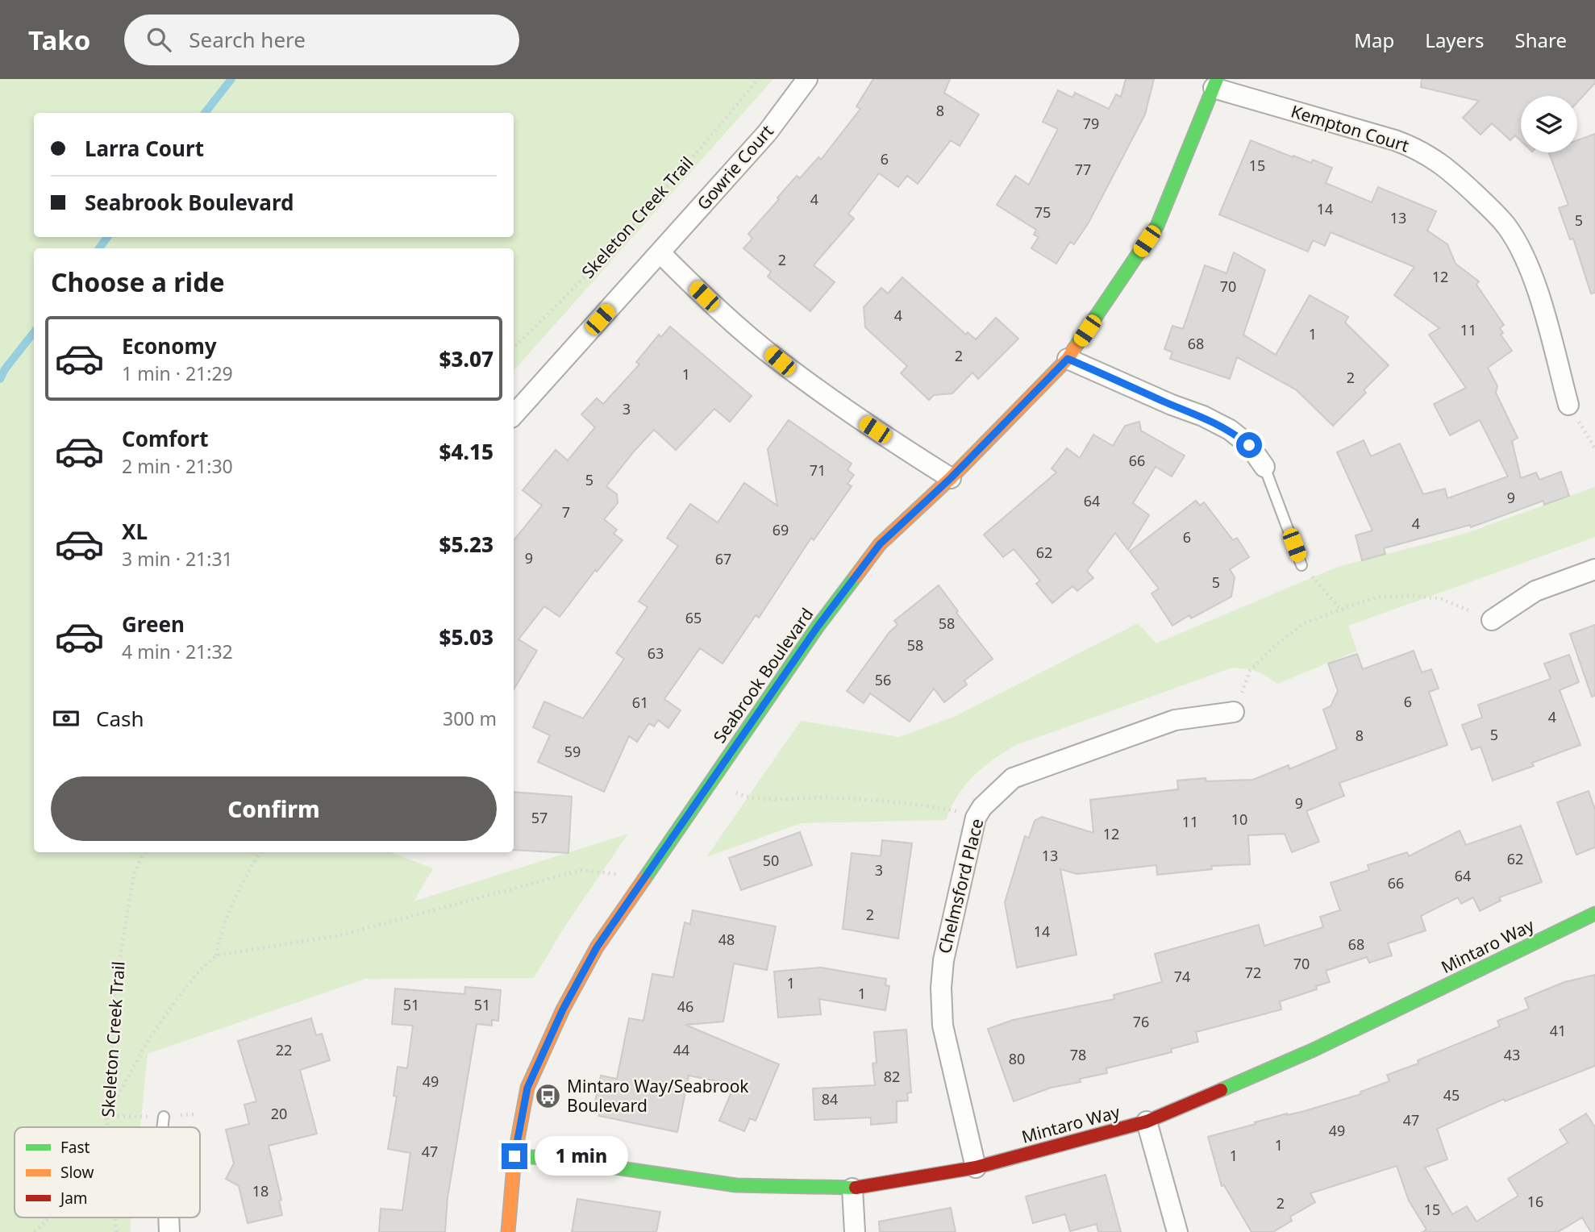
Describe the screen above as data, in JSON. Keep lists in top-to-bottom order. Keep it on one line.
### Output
{"streets":{"street":["Kempton Court","Gowrie Court","Seabrook Boulevard","Chelmsford Place","Mintaro Way"],"path":["Skeleton Creek Trail"]},"crossings":[["Kempton Court","Seabrook Boulevard"],["Seabrook Boulevard","Mintaro Way"],["Chelmsford Place","Mintaro Way"]],"places":{"bus stop":["Mintaro Way/Seabrook Boulevard"]},"house_numbers":["8","79","6","15","77","4","14","75","13","5","2","12","70","4","11","1","68","2","1","2","3","66","71","5","9","64","7","4","69","6","62","9","67","5","65","58","58","63","56","6","61","4","5","8","59","9","57","10","11","12","13","62","50","3","64","66","2","14","48","68","70","72","74","1","1","51","51","46","76","41","22","44","78","43","80","82","49","45","84","20","47","49","1","47","1","18","16","2","15"],"legend":["Fast","Slow","Jam"],"page":{"header":"Tako","search":"Search here","nav":["Map","Layers","Share"],"banner":["Larra Court","Seabrook Boulevard"],"heading":"Choose a ride","list":[{"name":"Economy","note":"1 min · 21:29","value":"$3.07"},{"name":"Comfort","note":"2 min · 21:30","value":"$4.15"},{"name":"XL","note":"3 min · 21:31","value":"$5.23"},{"name":"Green","note":"4 min · 21:32","value":"$5.03"}],"pay":["Cash","300 m"],"buttons":"Confirm","bubble":"1 min"}}
